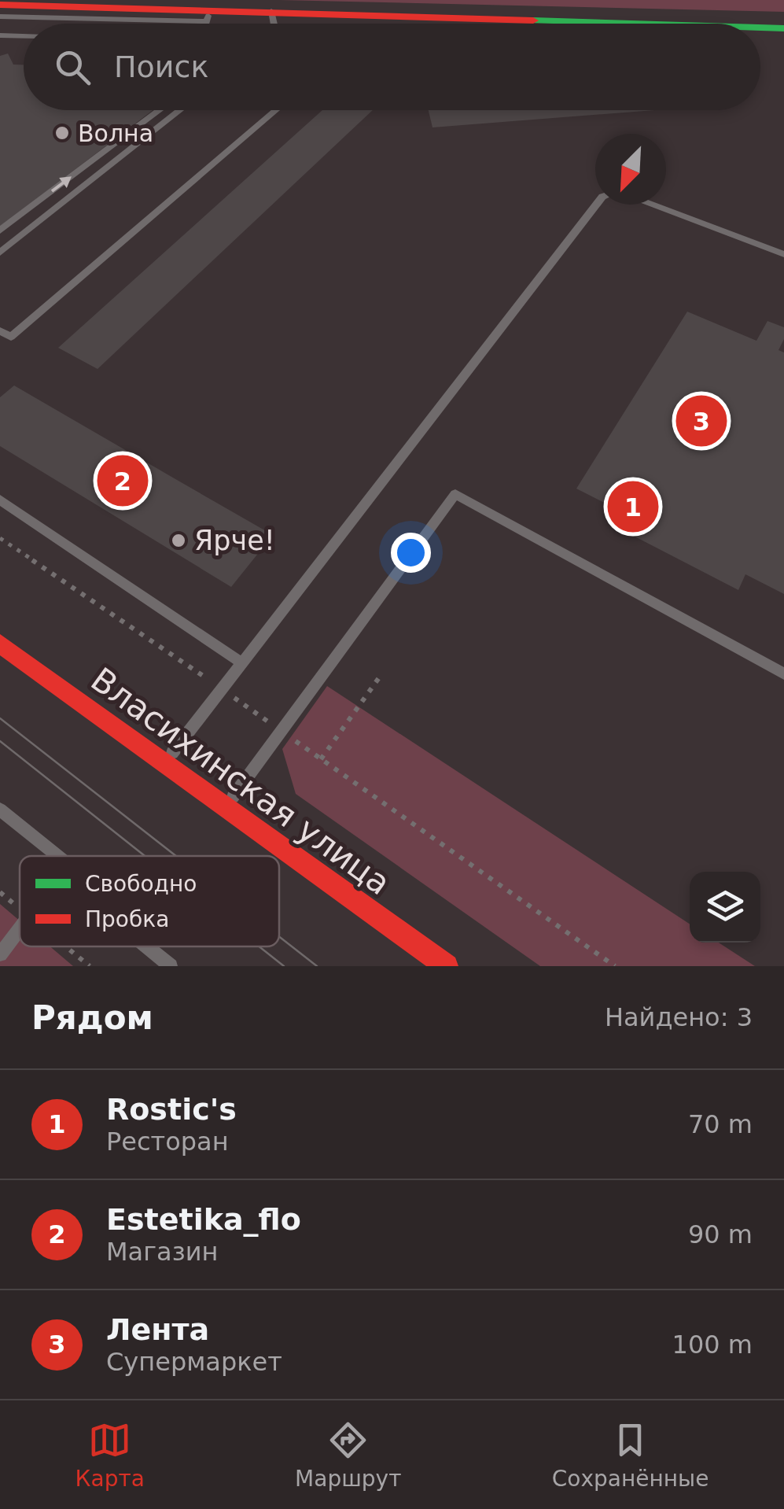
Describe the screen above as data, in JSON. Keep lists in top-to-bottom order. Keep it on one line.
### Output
{"streets":{"main road":["Власихинская улица"]},"places":["Волна","Ярче!"],"legend":["Свободно","Пробка"],"north":"bottom left","page":{"search":"Поиск","pins":["3","2","1"],"heading":["Рядом","Найдено: 3"],"list":[{"mark":"1","name":"Rostic's","note":"Ресторан","value":"70 m"},{"mark":"2","name":"Estetika_flo","note":"Магазин","value":"90 m"},{"mark":"3","name":"Лента","note":"Супермаркет","value":"100 m"}],"nav":["Карта","Маршрут","Сохранённые"]}}
